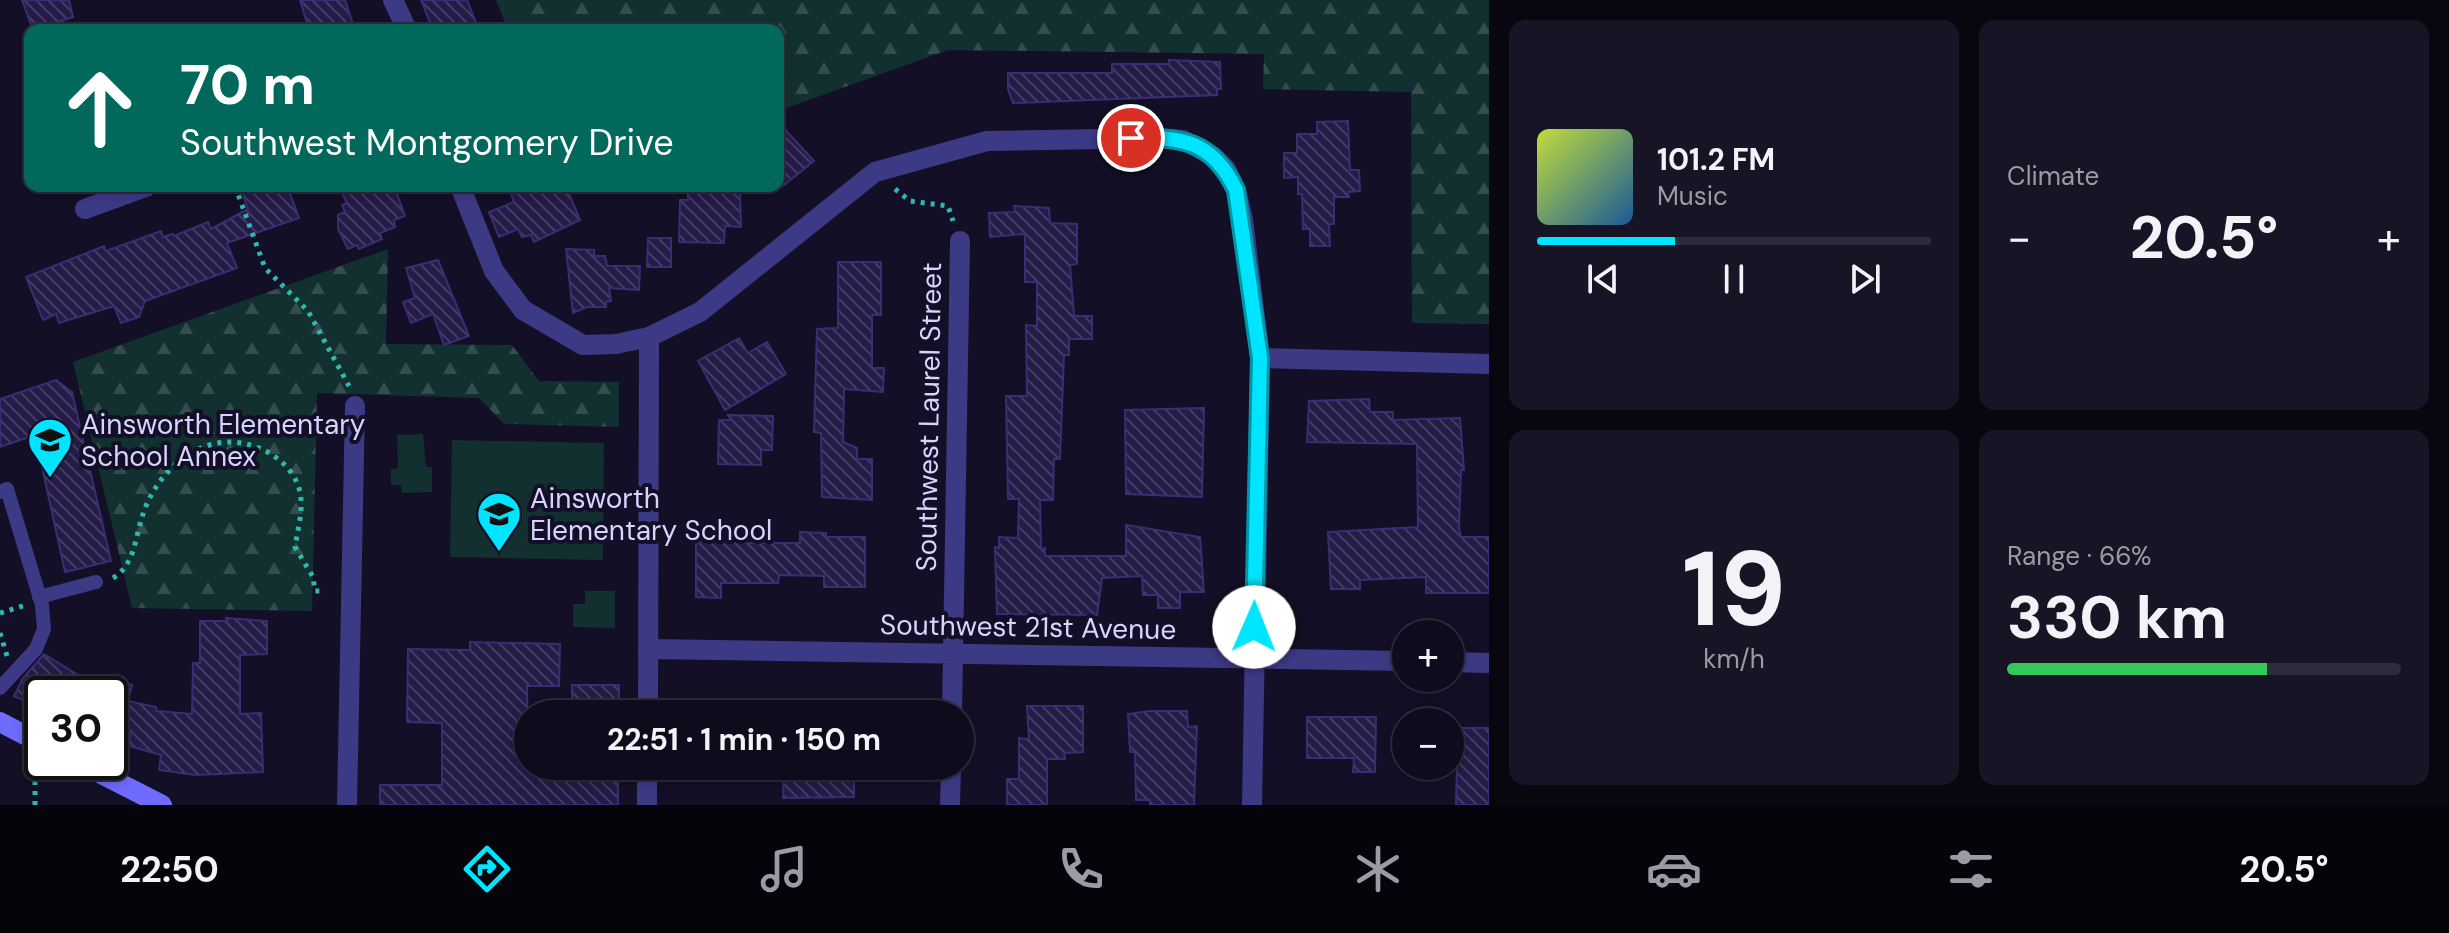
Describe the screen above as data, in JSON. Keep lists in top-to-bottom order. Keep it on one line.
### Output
{"streets":{"street":["Southwest Laurel Street","Southwest 21st Avenue"]},"crossings":[["Southwest Laurel Street","Southwest 21st Avenue"]],"places":{"school or university":["Ainsworth Elementary School Annex","Ainsworth Elementary School"]},"page":{"tile":["Climate",["19","km/h"],["Range · 66%","330 km"]],"turn":["70 m","Southwest Montgomery Drive"],"song":["101.2 FM","Music"],"heat":["−","20.5°","+"],"map_buttons":["+","−"],"limit":"30","trip":"22:51 · 1 min · 150 m","tabs":["22:50","20.5°"]}}
